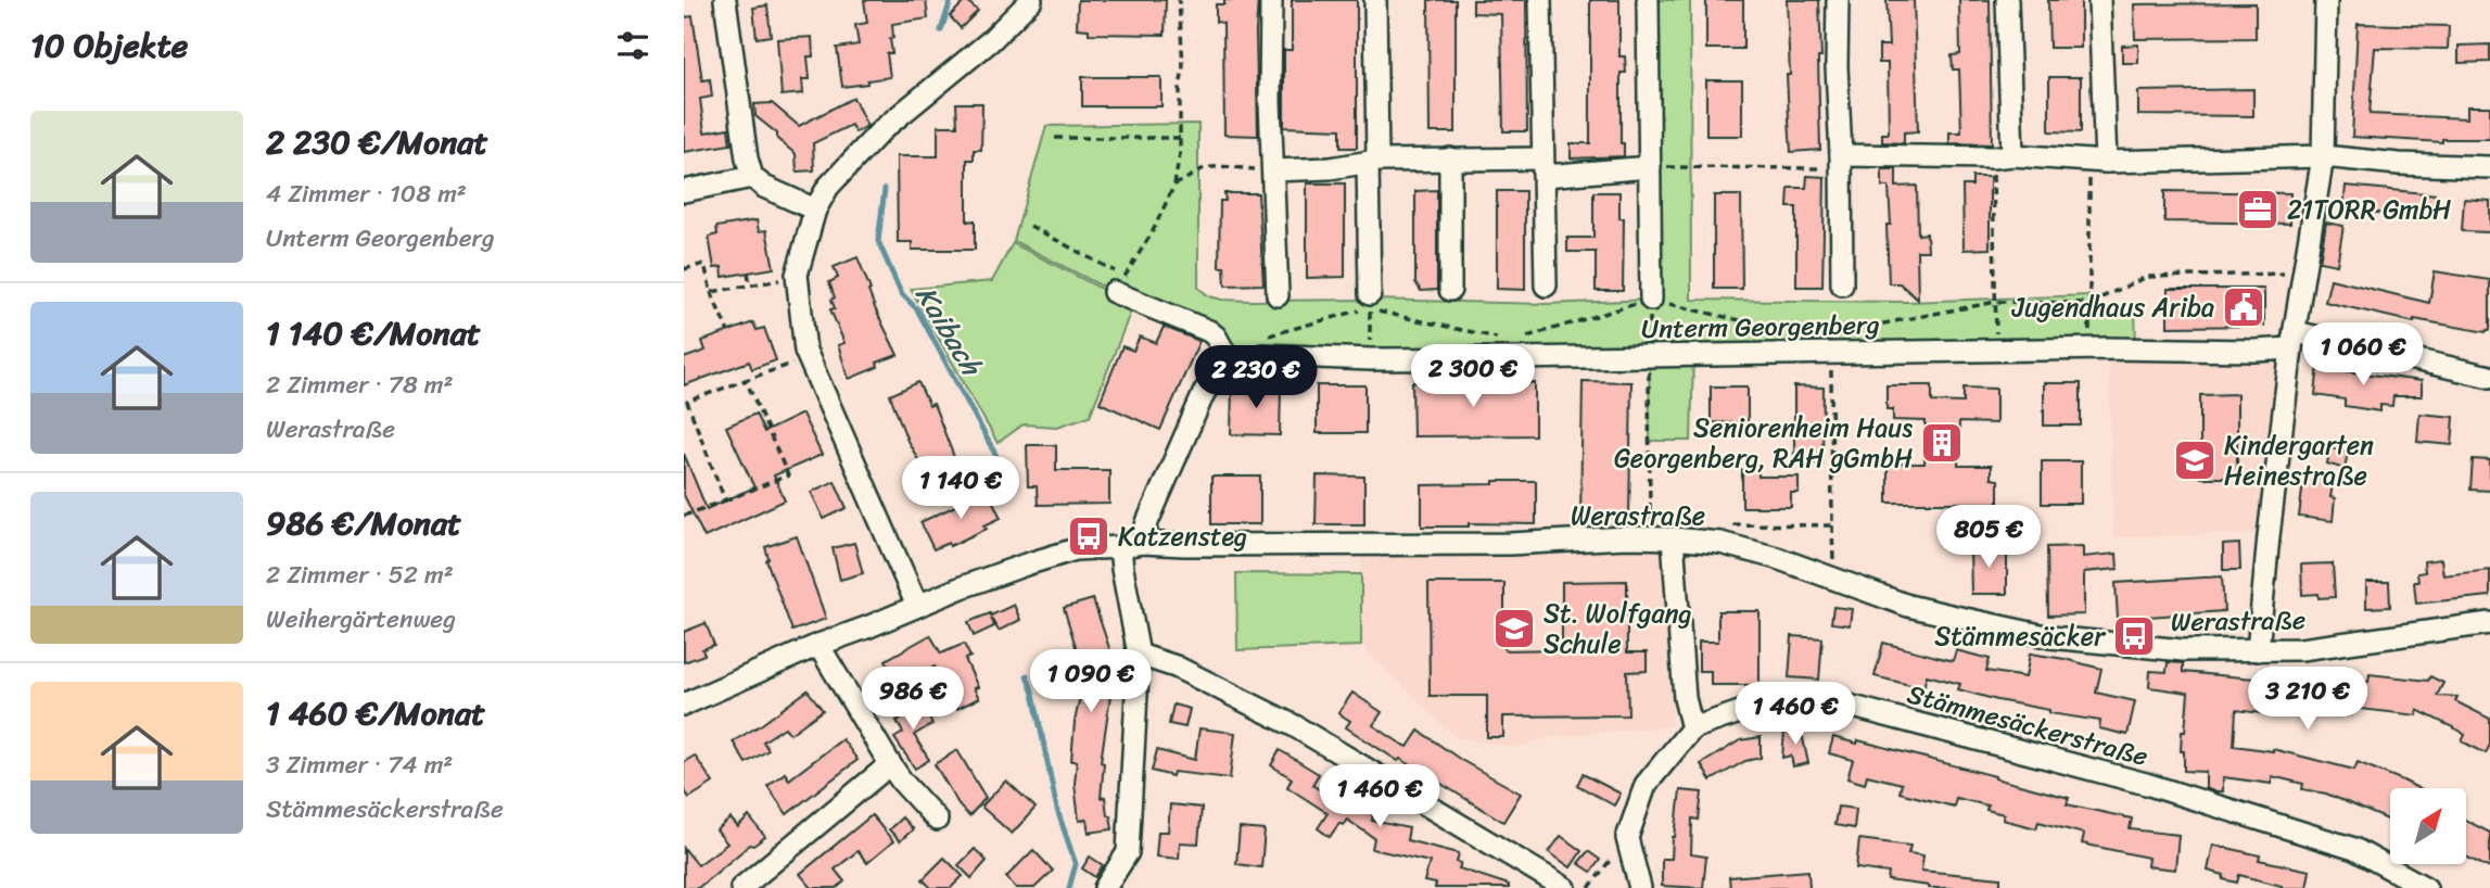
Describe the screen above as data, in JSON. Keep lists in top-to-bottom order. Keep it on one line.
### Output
{"streets":{"street":["Unterm Georgenberg","Werastraße","Stämmesäckerstraße"]},"water":["Kaibach"],"places":{"office":["21TORR GmbH"],"public building":["Jugendhaus Ariba"],"building":["Seniorenheim Haus Georgenberg, RAH gGmbH"],"school or university":["Kindergarten Heinestraße","St. Wolfgang Schule"],"bus stop":["Katzensteg","Stämmesäcker"]},"north":"top right","page":{"heading":"10 Objekte","list":[{"name":"2 230 €/Monat","note":"4 Zimmer · 108 m² · Unterm Georgenberg"},{"name":"1 140 €/Monat","note":"2 Zimmer · 78 m² · Werastraße"},{"name":"986 €/Monat","note":"2 Zimmer · 52 m² · Weihergärtenweg"},{"name":"1 460 €/Monat","note":"3 Zimmer · 74 m² · Stämmesäckerstraße"}],"price":["1 060 €","2 300 €","2 230 €","1 140 €","805 €","1 090 €","986 €","3 210 €","1 460 €","1 460 €"]}}
